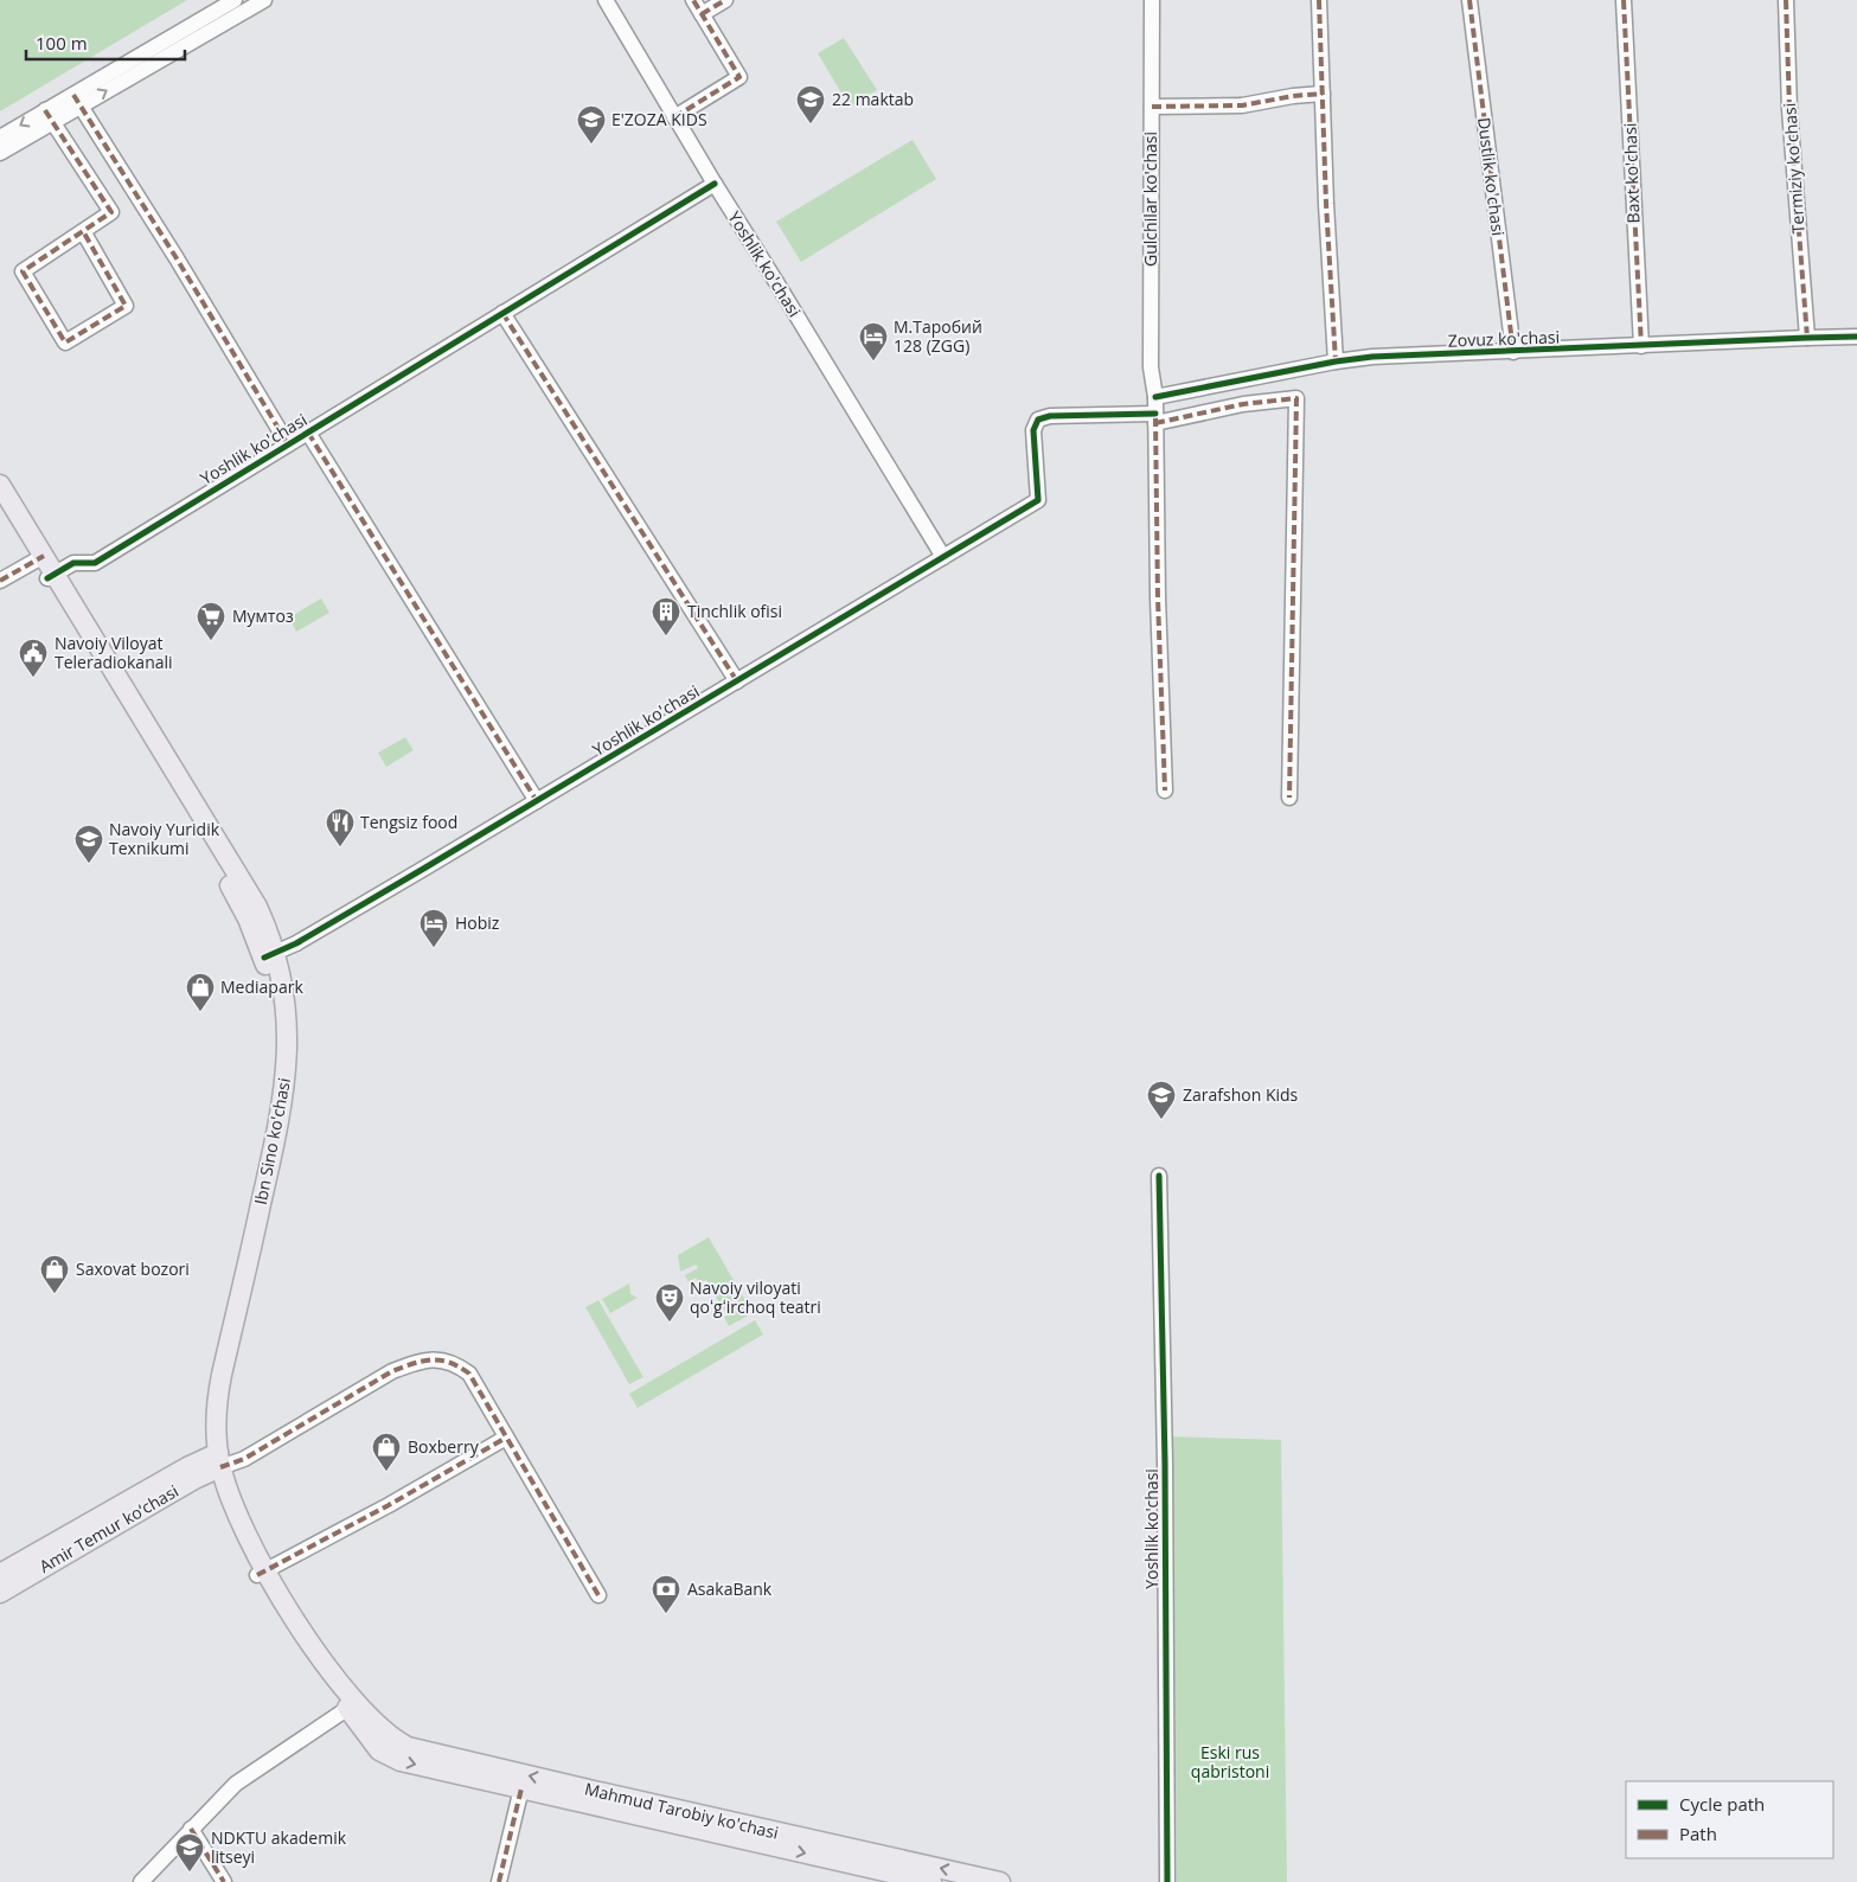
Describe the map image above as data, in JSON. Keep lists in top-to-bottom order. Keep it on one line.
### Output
{"streets":{"main road":["Amir Temur ko‘chasi","Mahmud Tarobiy ko'chasi"],"street":["Termiziy ko'chasi","Baxt ko'chasi","Dustlik ko'chasi","Gulchilar ko'chasi","Yoshlik ko'chasi","Zovuz ko'chasi"]},"crossings":[["Termiziy ko'chasi","Zovuz ko'chasi"],["Baxt ko'chasi","Zovuz ko'chasi"],["Dustlik ko'chasi","Zovuz ko'chasi"],["Gulchilar ko'chasi","Yoshlik ko'chasi"],["Gulchilar ko'chasi","Zovuz ko'chasi"],["Yoshlik ko'chasi","Mahmud Tarobiy ko'chasi"],["Amir Temur ko‘chasi","Mahmud Tarobiy ko'chasi"]],"parks":["Eski rus qabristoni"],"places":{"school or university":["22 maktab","E'ZOZA KIDS","Navoiy Yuridik Texnikumi","Zarafshon Kids","NDKTU akademik litseyi"],"hotel":["М.Таробий 128 (ZGG)","Hobiz"],"building":["Tinchlik ofisi"],"supermarket":["Мумтоз"],"public building":["Navoiy Viloyat Teleradiokanali"],"restaurant":["Tengsiz food"],"shop":["Mediapark","Saxovat bozori","Boxberry"],"theatre":["Navoiy viloyati qoʻgʻirchoq teatri"],"bank":["AsakaBank"]},"legend":["Cycle path","Path"],"scale_bar":"100 m"}
